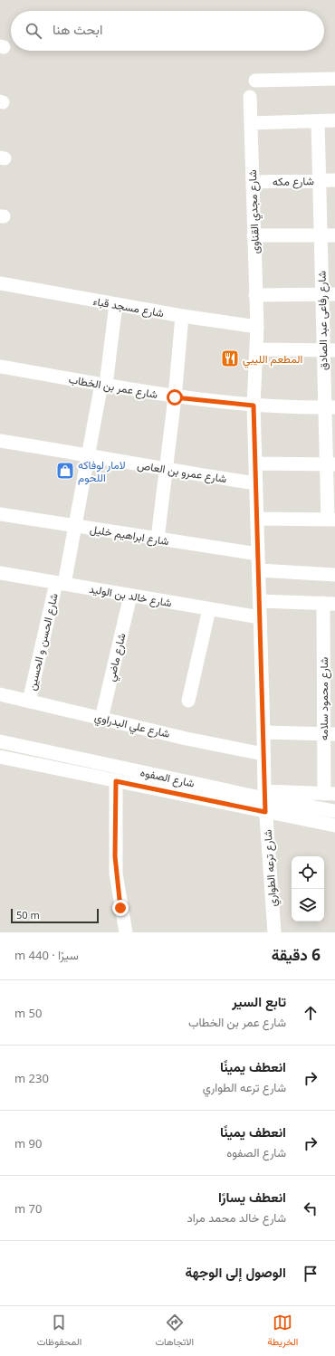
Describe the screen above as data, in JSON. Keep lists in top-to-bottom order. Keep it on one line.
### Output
{"streets":{"street":["شارع مكه","شارع مجدي القناوى","شارع مسجد قباء","شارع رفاعى عبد الصادق","شارع عمر بن الخطاب","شارع عمرو بن العاص","شارع ابراهيم خليل","شارع خالد بن الوليد","شارع الحسن و الحسين","شارع ماضي","شارع محمود سلامه","شارع علي البدراوي","شارع الصفوه","شارع ترعه الطواري"]},"crossings":[["شارع مكه","شارع مجدي القناوى"],["شارع مكه","شارع رفاعى عبد الصادق"],["شارع مجدي القناوى","شارع مسجد قباء"],["شارع مجدي القناوى","شارع ترعه الطواري"],["شارع مسجد قباء","شارع الحسن و الحسين"],["شارع مسجد قباء","شارع ترعه الطواري"],["شارع رفاعى عبد الصادق","شارع عمر بن الخطاب"],["شارع عمر بن الخطاب","شارع الحسن و الحسين"],["شارع عمر بن الخطاب","شارع ترعه الطواري"],["شارع عمرو بن العاص","شارع الحسن و الحسين"],["شارع عمرو بن العاص","شارع ترعه الطواري"],["شارع ابراهيم خليل","شارع الحسن و الحسين"],["شارع ابراهيم خليل","شارع ترعه الطواري"],["شارع خالد بن الوليد","شارع الحسن و الحسين"],["شارع خالد بن الوليد","شارع ماضي"],["شارع خالد بن الوليد","شارع ترعه الطواري"],["شارع الحسن و الحسين","شارع علي البدراوي"],["شارع ماضي","شارع علي البدراوي"],["شارع علي البدراوي","شارع ترعه الطواري"],["شارع الصفوه","شارع ترعه الطواري"]],"places":{"restaurant":["المطعم الليبي"],"shop":["لامار لوفاكه اللحوم"]},"scale_bar":"50 m","page":{"search":"ابحث هنا","scale":"50 m","heading":["6 دقيقة","سيرًا · 440 m"],"list":[["تابع السير","شارع عمر بن الخطاب","50 m"],["انعطف يمينًا","شارع ترعه الطواري","230 m"],["انعطف يمينًا","شارع الصفوه","90 m"],["انعطف يسارًا","شارع خالد محمد مراد","70 m"],"الوصول إلى الوجهة"],"nav":["الخريطة","الاتجاهات","المحفوظات"]}}
